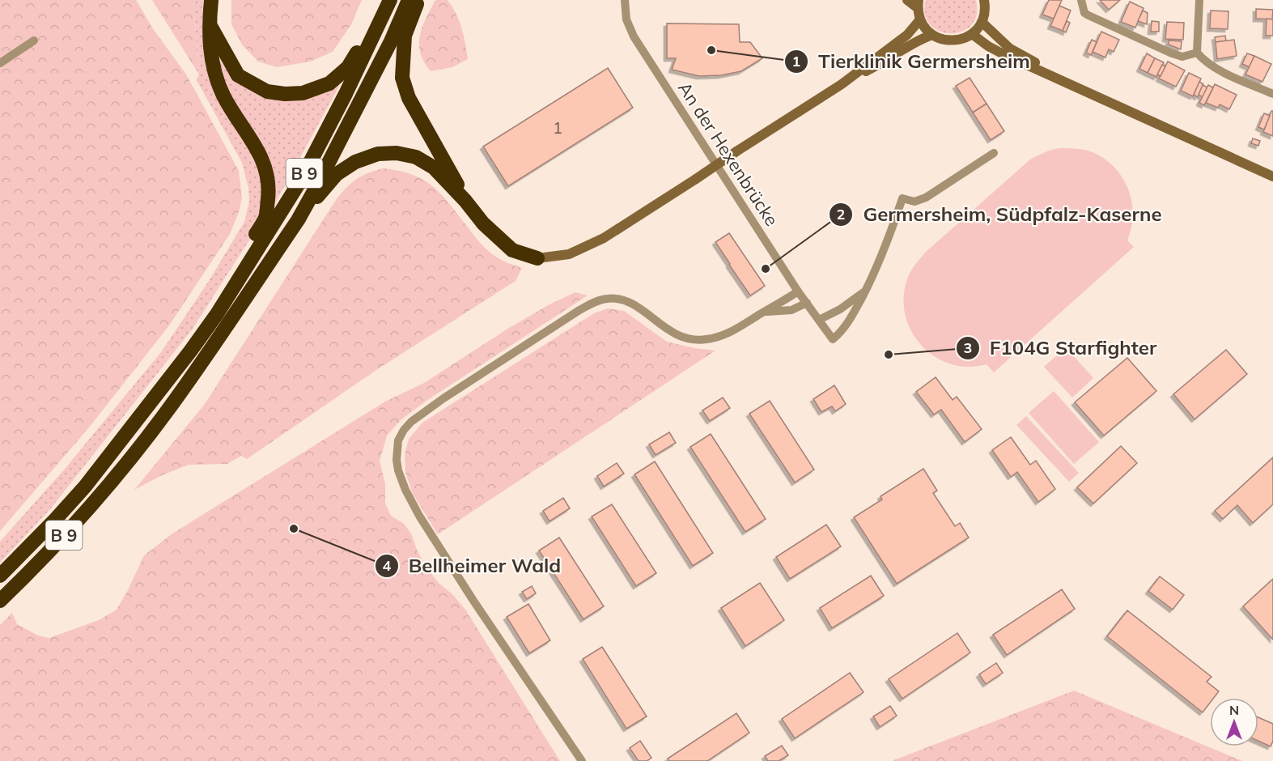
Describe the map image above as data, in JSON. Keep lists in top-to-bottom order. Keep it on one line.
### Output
{"streets":{"highway":["B 9"],"street":["An der Hexenbrücke"]},"places":["Tierklinik Germersheim","Germersheim, Südpfalz-Kaserne","F104G Starfighter","Bellheimer Wald"],"house_numbers":["1"],"north":"top"}
